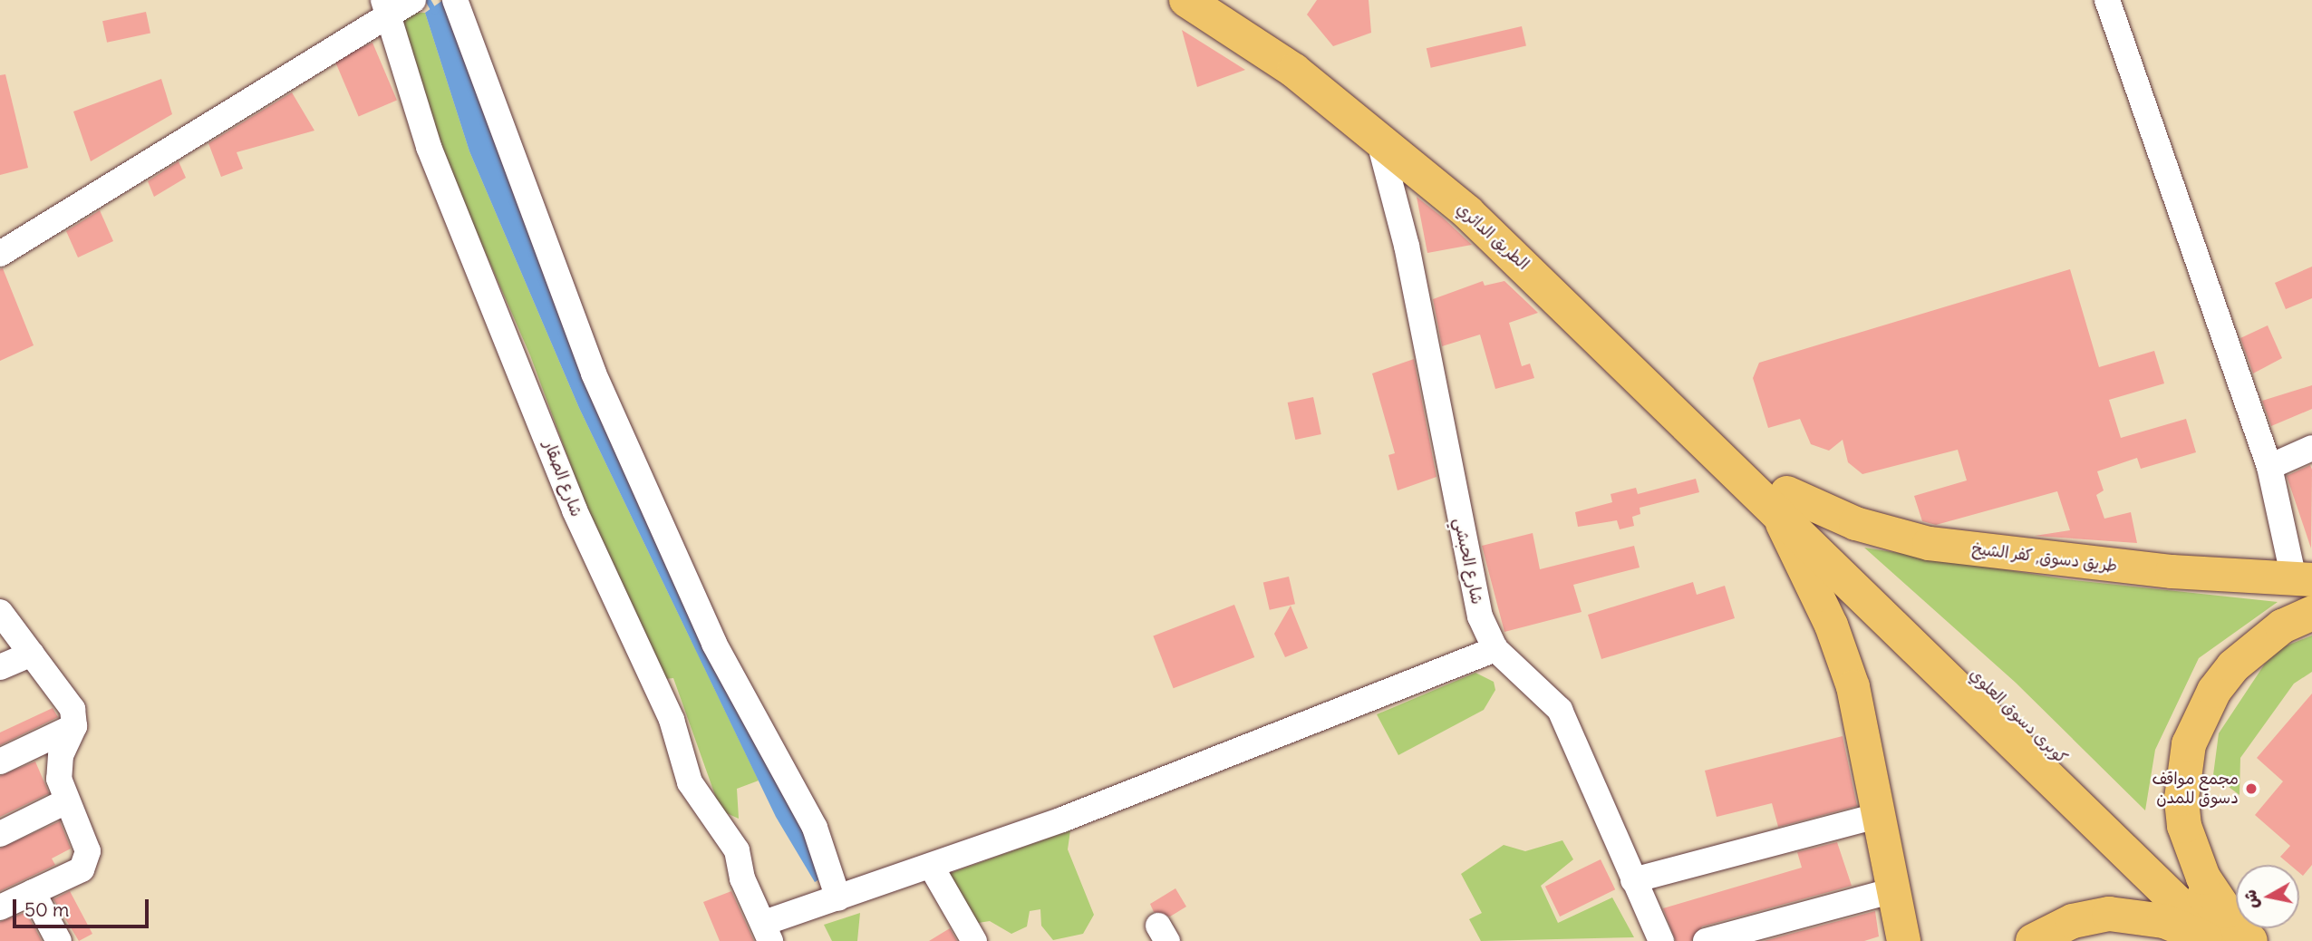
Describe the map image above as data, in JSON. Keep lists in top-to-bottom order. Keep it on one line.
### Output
{"streets":{"highway":["الطريق الدائري","كوبرى دسوق العلوي"],"main road":["طريق دسوق, كفر الشيخ"],"street":["شارع الصقار","شارع الحبشي"]},"crossings":[["الطريق الدائري","طريق دسوق, كفر الشيخ"],["الطريق الدائري","شارع الحبشي"],["الطريق الدائري","كوبرى دسوق العلوي"],["طريق دسوق, كفر الشيخ","كوبرى دسوق العلوي"]],"places":["مجمع مواقف دسوق للمدن"],"scale_bar":"50 m","north":"left"}
